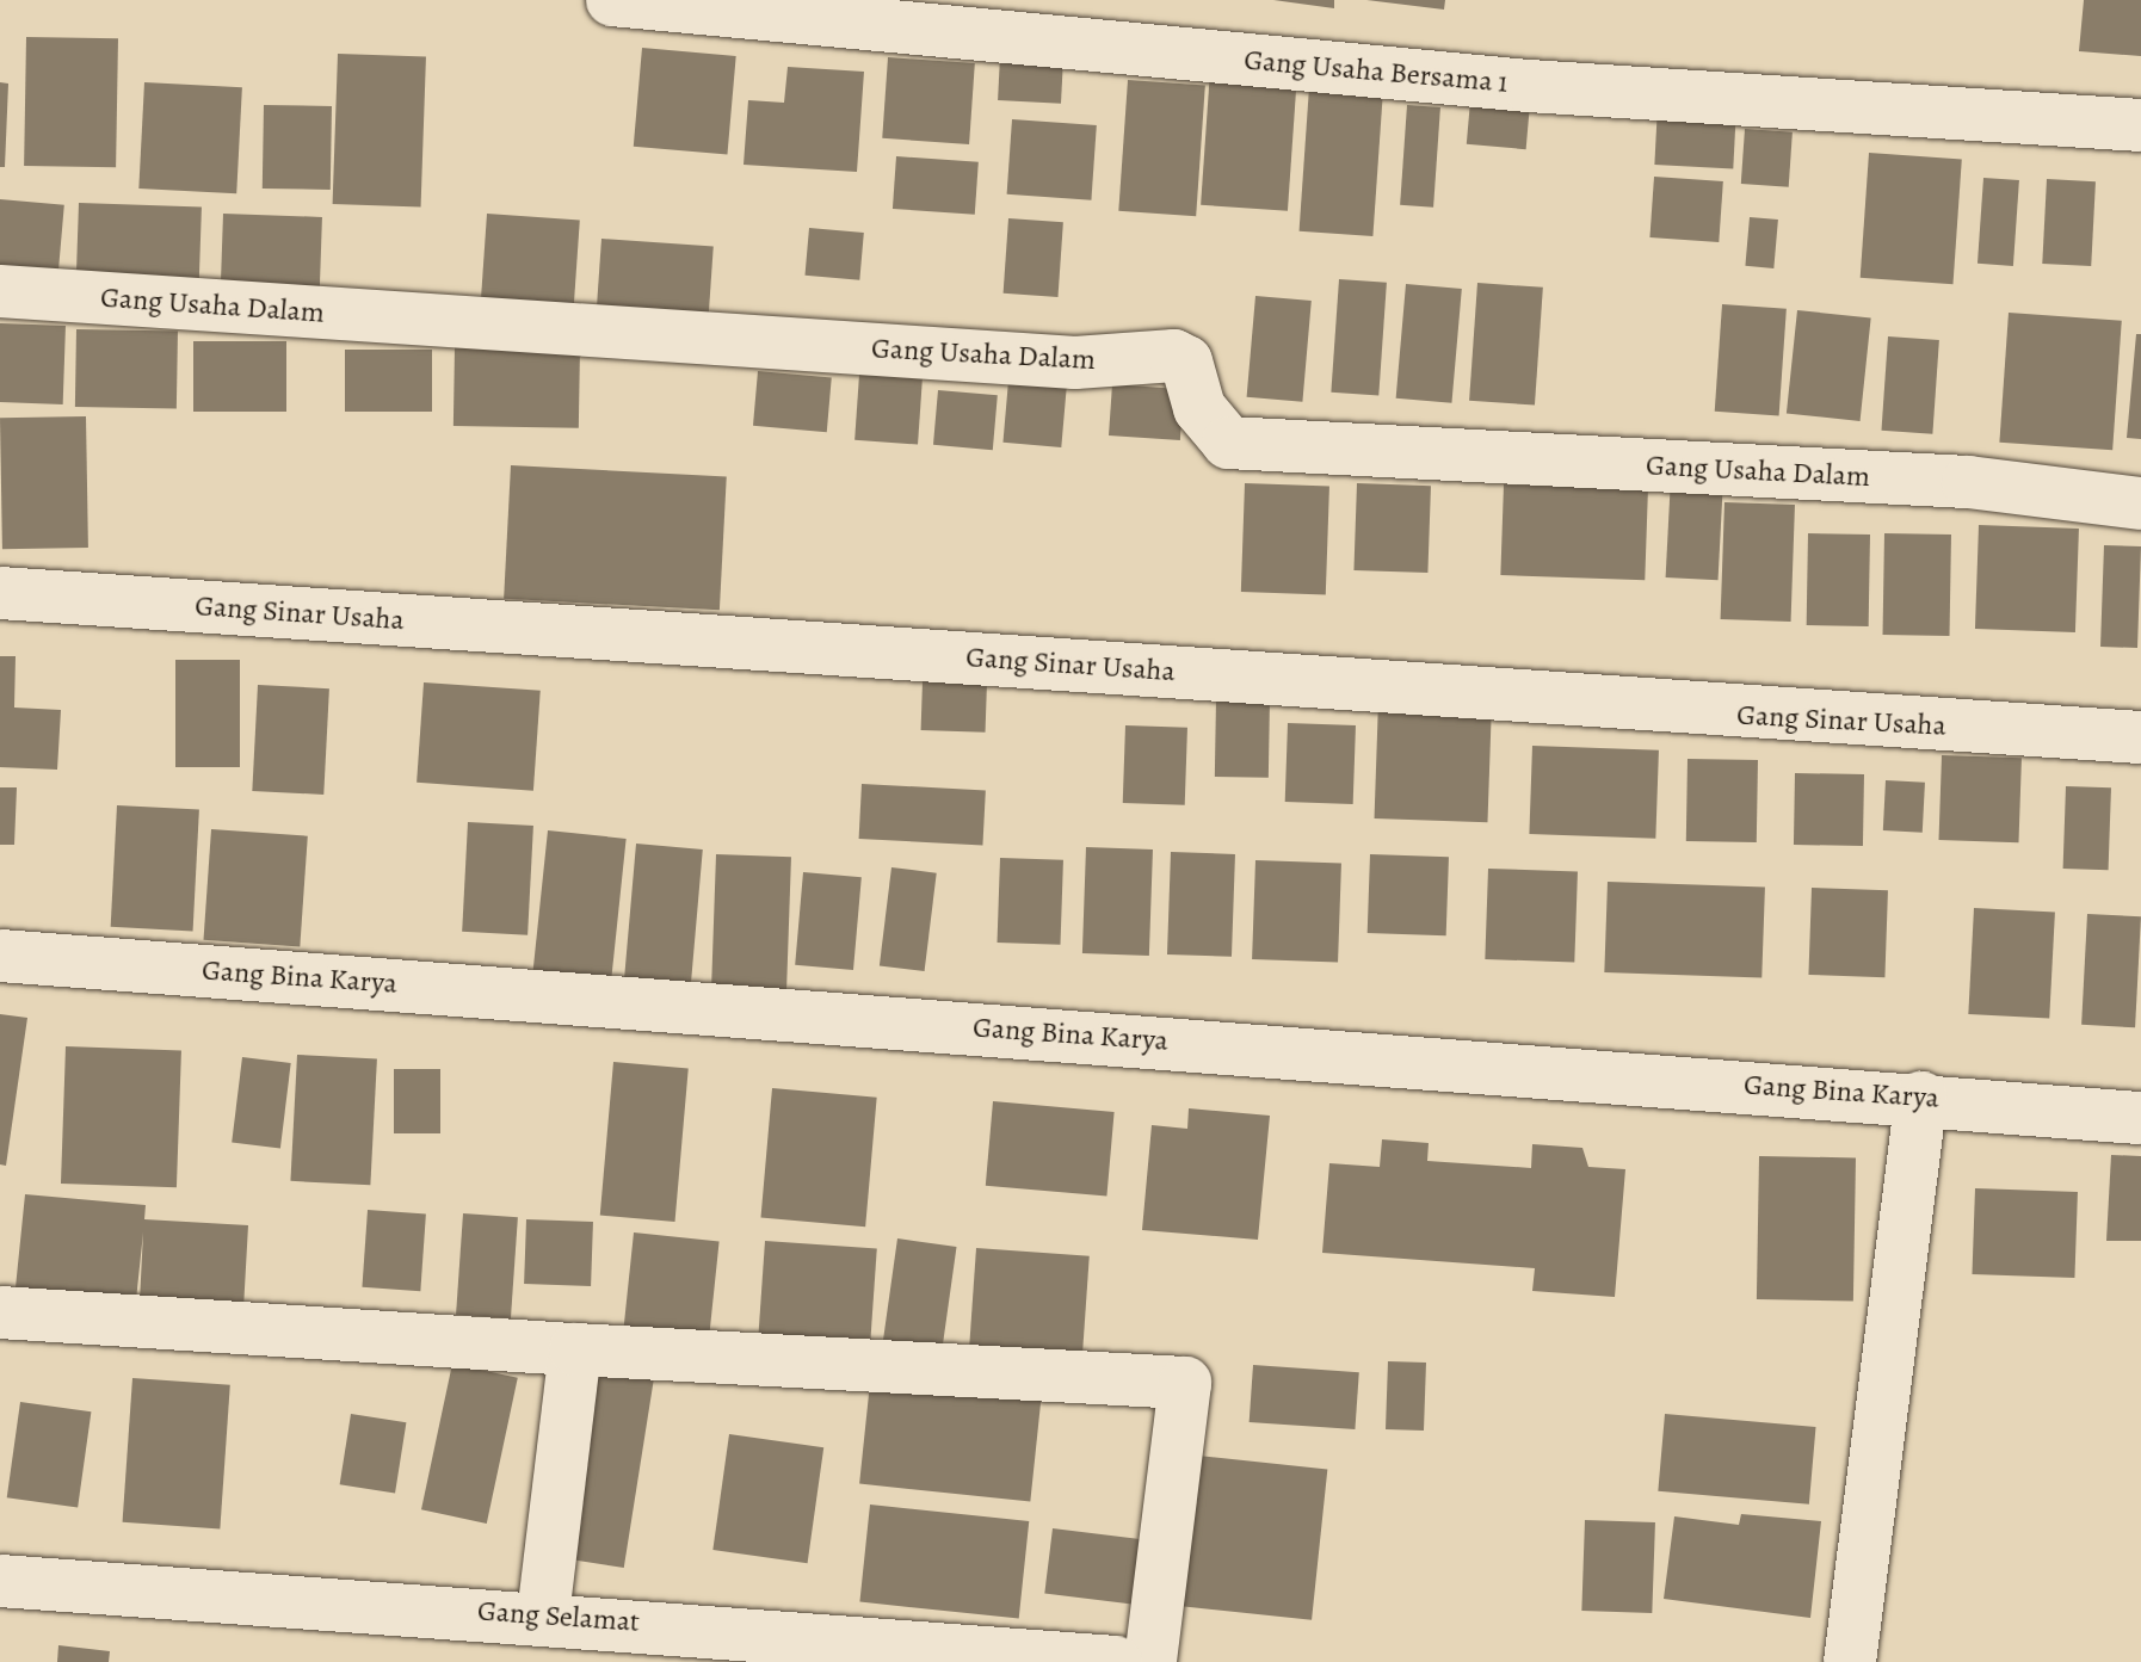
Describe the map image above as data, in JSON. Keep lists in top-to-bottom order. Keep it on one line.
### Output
{"streets":{"street":["Gang Usaha Bersama 1","Gang Usaha Dalam","Gang Sinar Usaha","Gang Bina Karya","Gang Selamat"]}}
